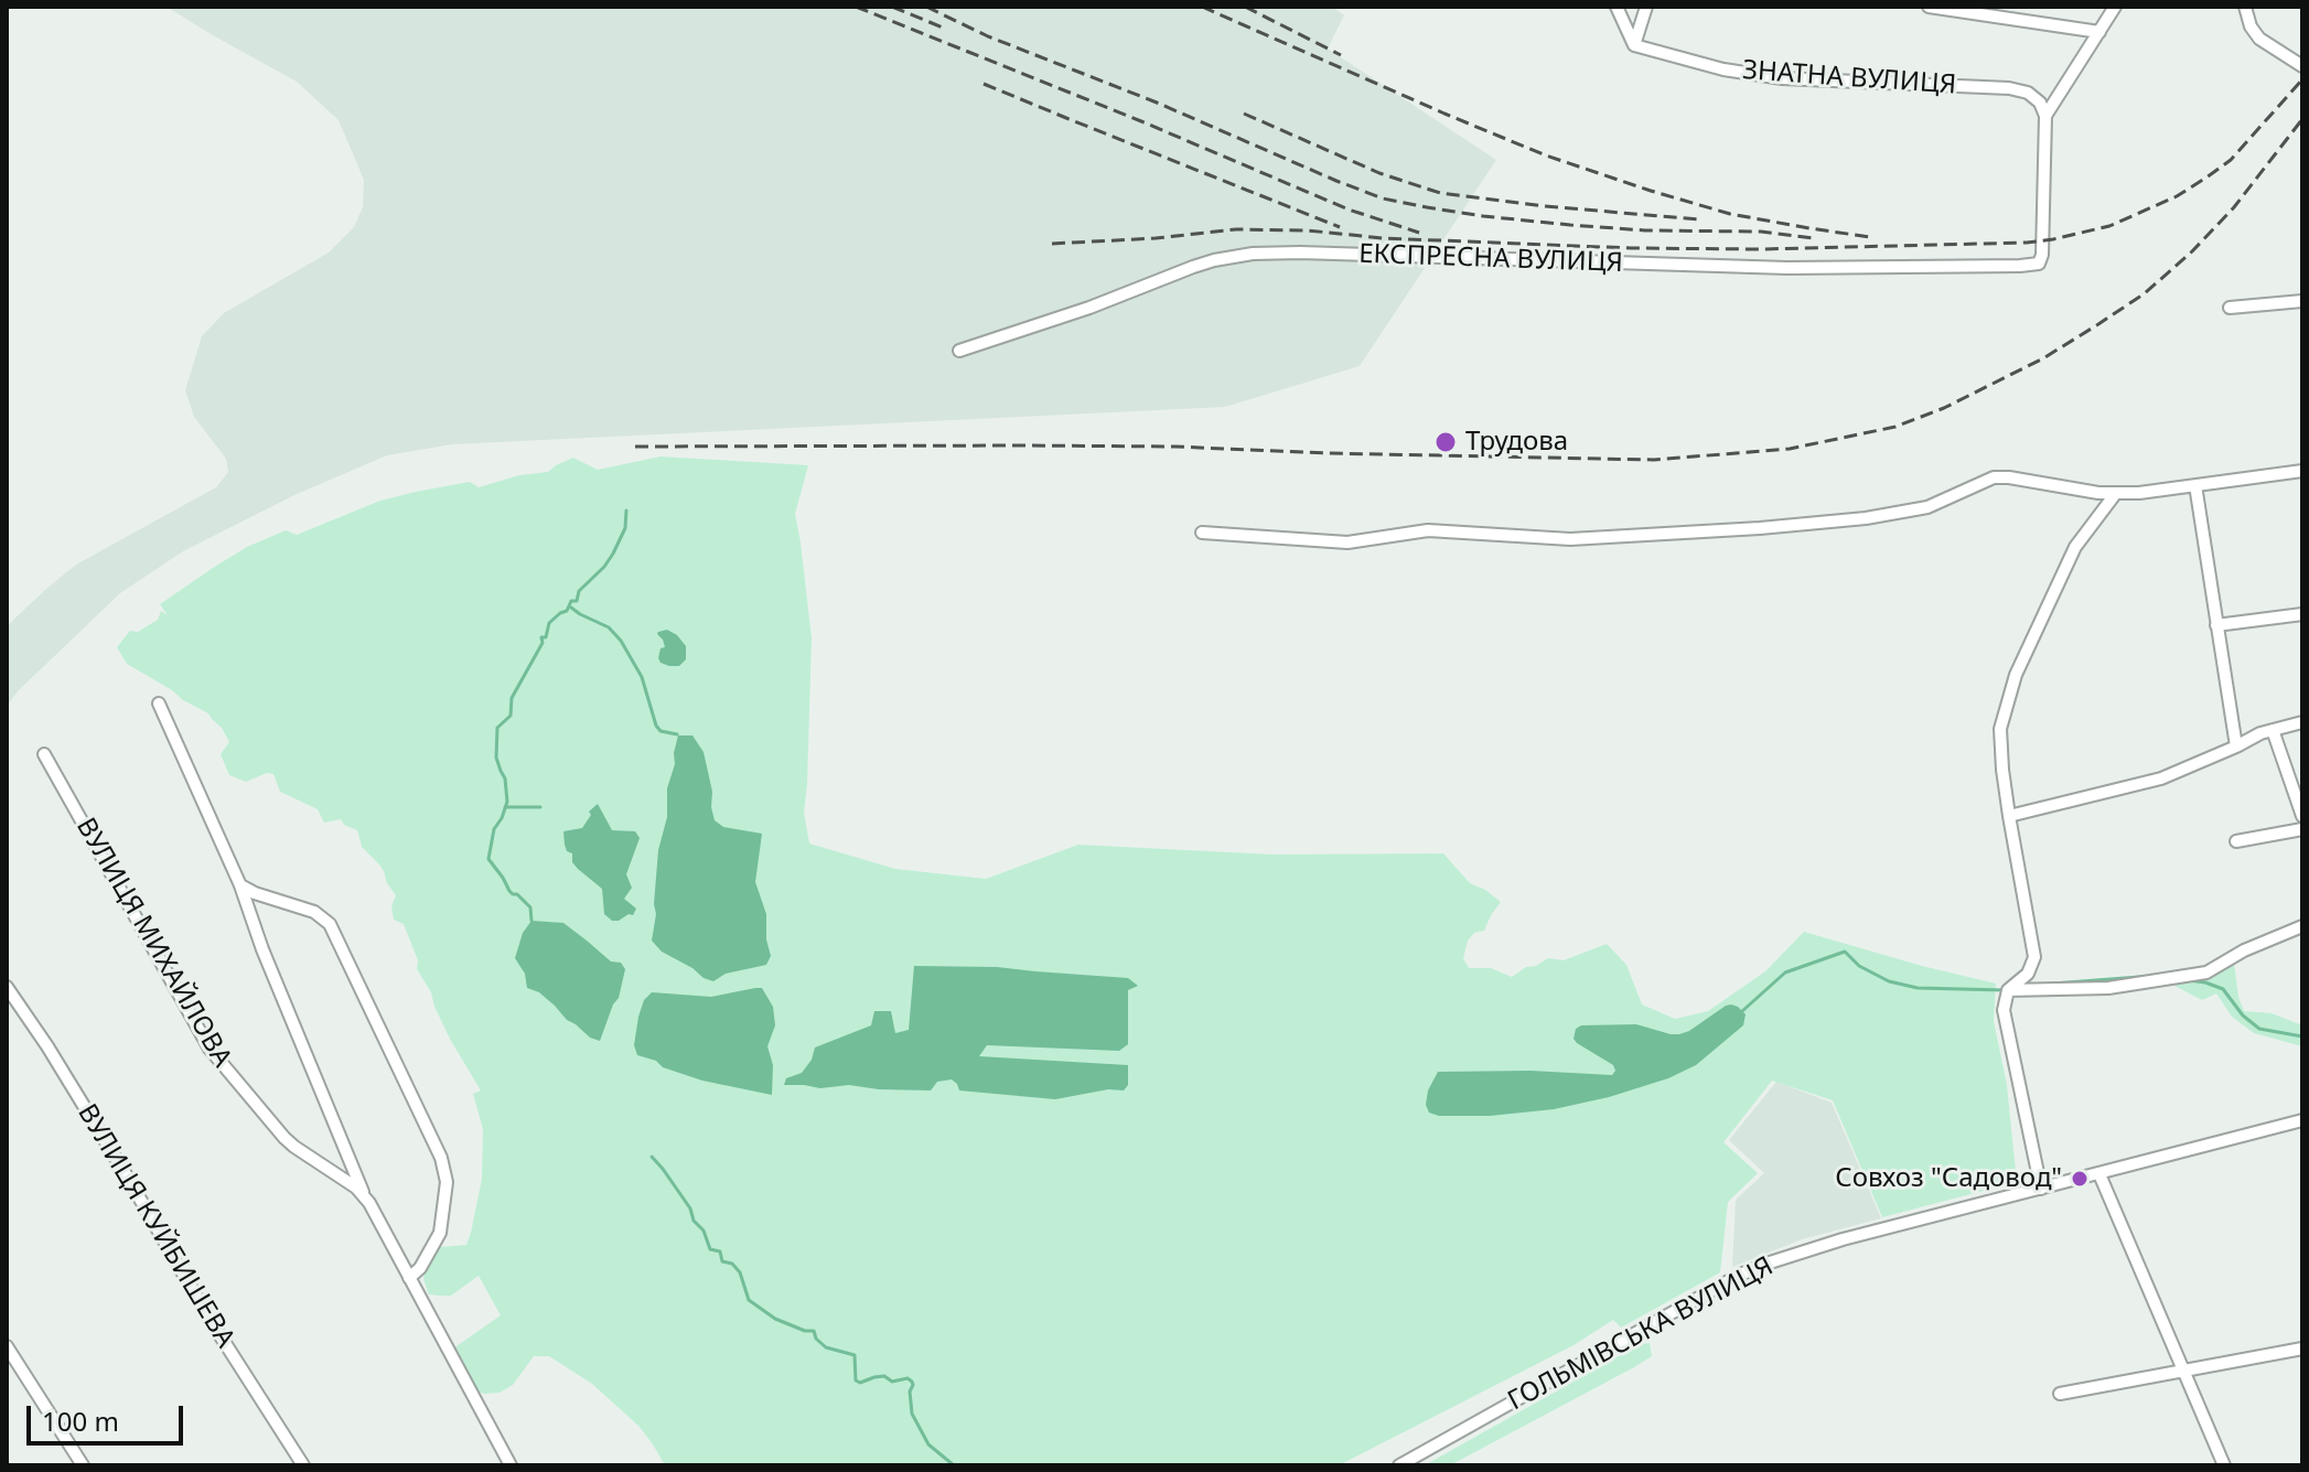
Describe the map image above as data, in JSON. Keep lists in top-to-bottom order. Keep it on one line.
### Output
{"streets":{"street":["ЗНАТНА ВУЛИЦЯ","ЕКСПРЕСНА ВУЛИЦЯ","ВУЛИЦЯ МИХАЙЛОВА","ВУЛИЦЯ КУЙБИШЕВА","ГОЛЬМІВСЬКА ВУЛИЦЯ"]},"crossings":[["ЗНАТНА ВУЛИЦЯ","ЕКСПРЕСНА ВУЛИЦЯ"]],"places":["Трудова","Совхоз \"Садовод\""],"scale_bar":"100 m"}
